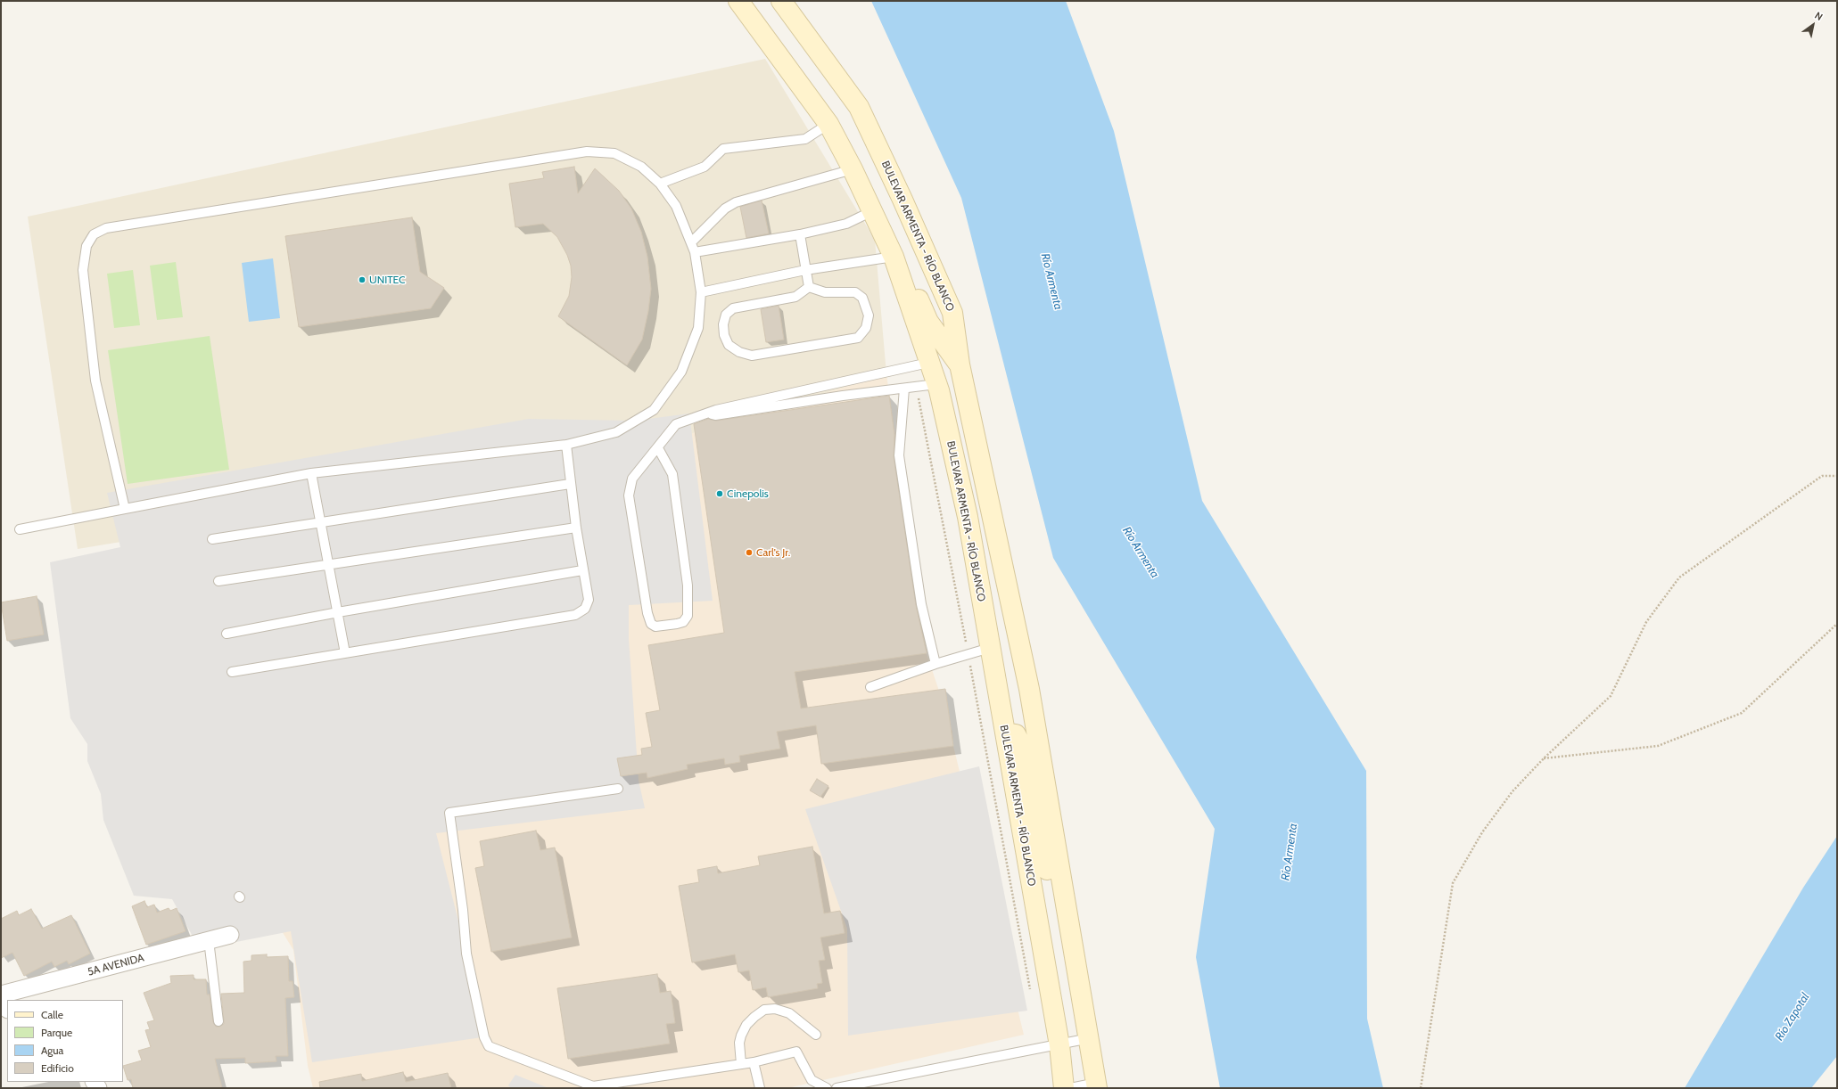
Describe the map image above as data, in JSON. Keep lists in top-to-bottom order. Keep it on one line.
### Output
{"streets":{"main road":["BULEVAR ARMENTA - RÍO BLANCO"],"street":["5A AVENIDA"]},"water":["Río Armenta","Río Zapotal"],"places":["UNITEC","Cinepolis","Carl's Jr."],"legend":["Calle","Parque","Agua","Edificio"],"north":"top right"}
